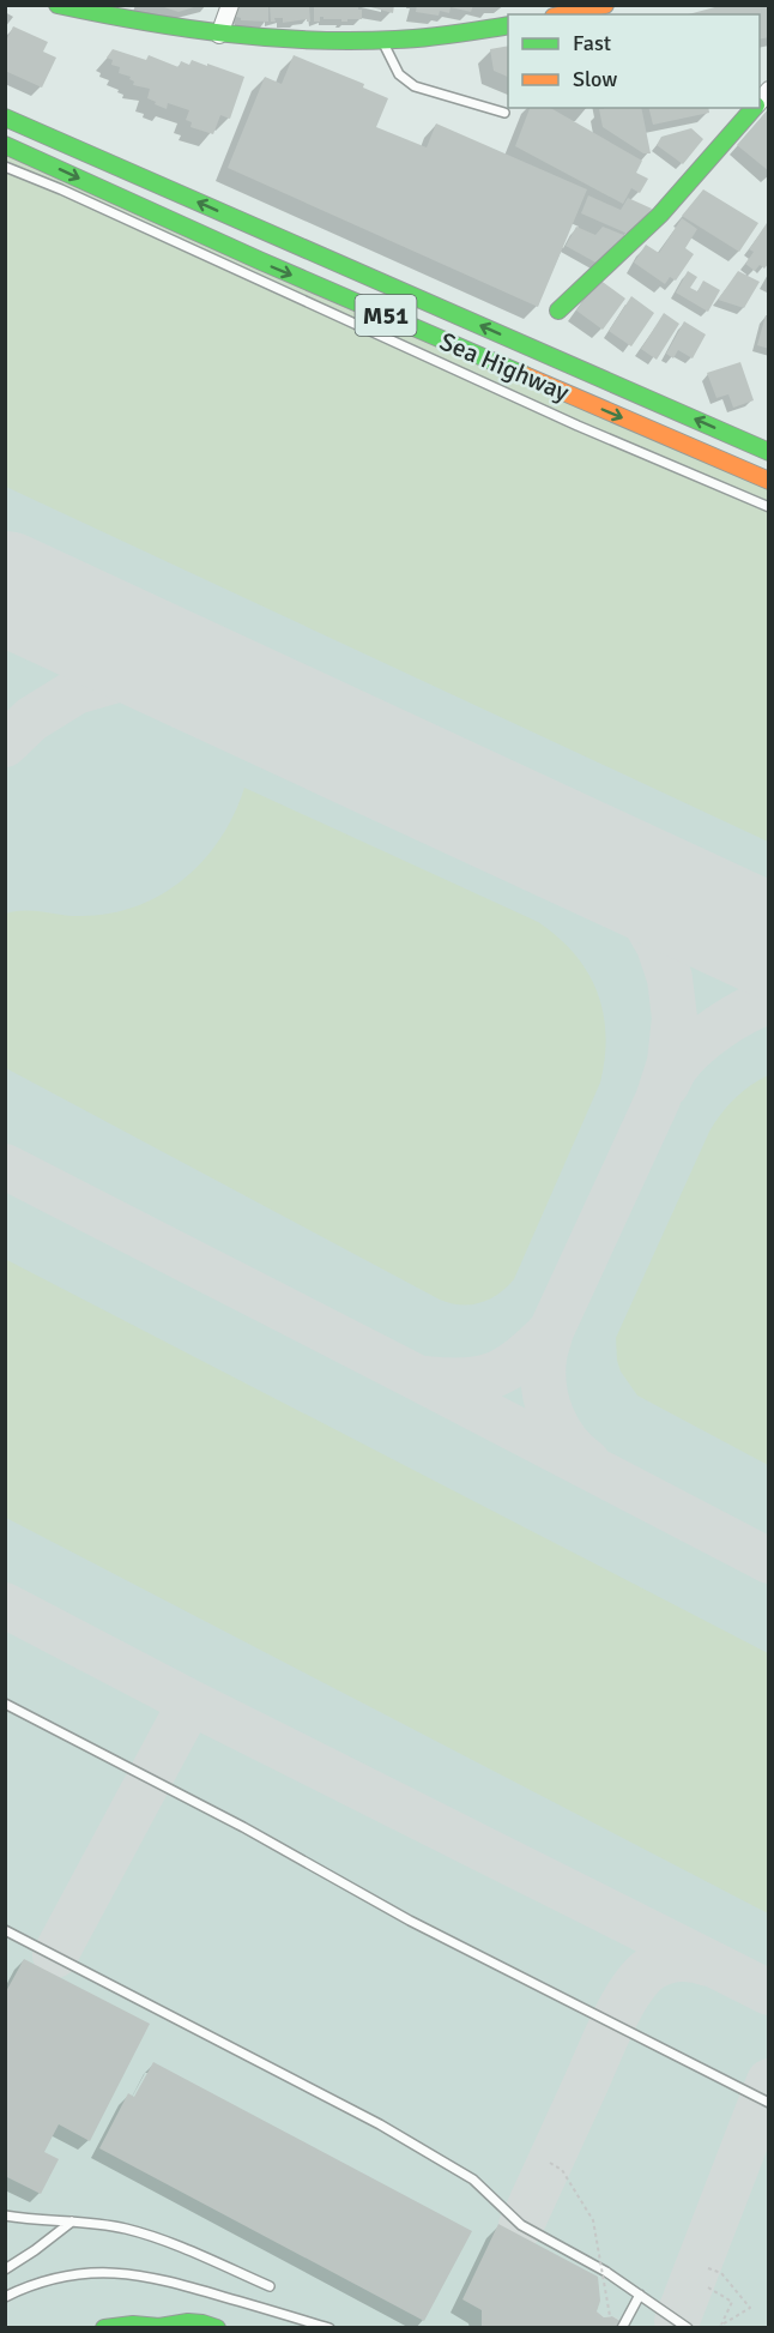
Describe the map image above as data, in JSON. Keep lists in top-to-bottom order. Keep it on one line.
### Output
{"streets":{"main road":["M51","Sea Highway"]},"legend":["Fast","Slow"]}
